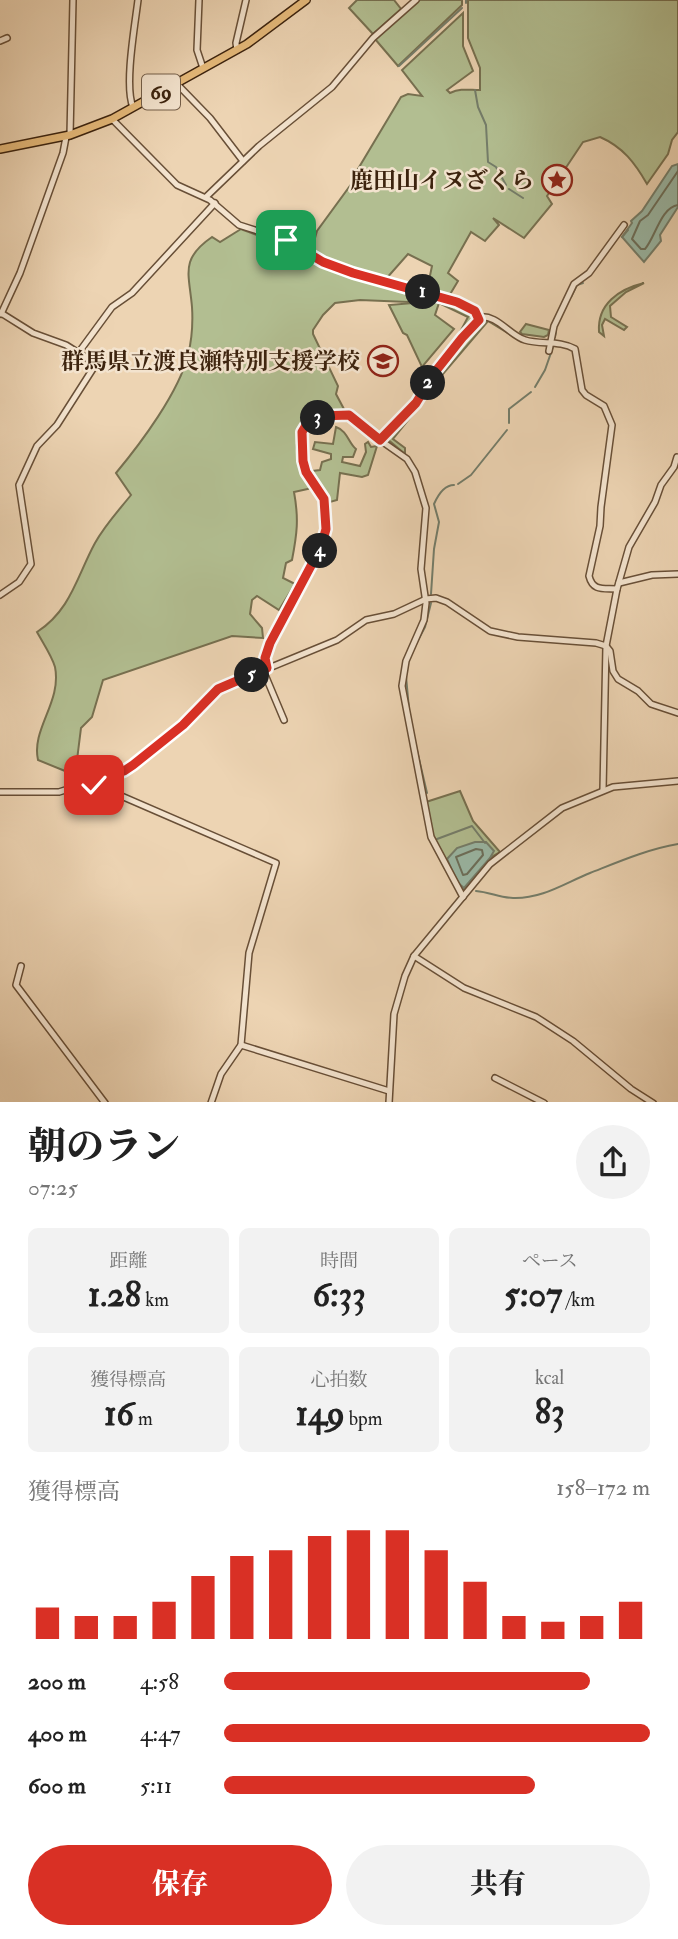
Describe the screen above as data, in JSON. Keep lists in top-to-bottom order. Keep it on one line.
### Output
{"streets":{"main road":["69"]},"places":{"place":["鹿田山イヌざくら"],"school or university":["群馬県立渡良瀬特別支援学校"]},"page":{"pins":["1","2","3","4","5"],"heading":["朝のラン","07:25"],"stats":[["距離","1.28 km"],["時間","6:33"],["ペース","5:07 /km"],["獲得標高","16 m"],["心拍数","149 bpm"],["kcal","83"]],"chart":["獲得標高","158–172 m"],"list":[{"name":"200 m","note":"4:58"},{"name":"400 m","note":"4:47"},{"name":"600 m","note":"5:11"}],"buttons":["保存","共有"]}}
